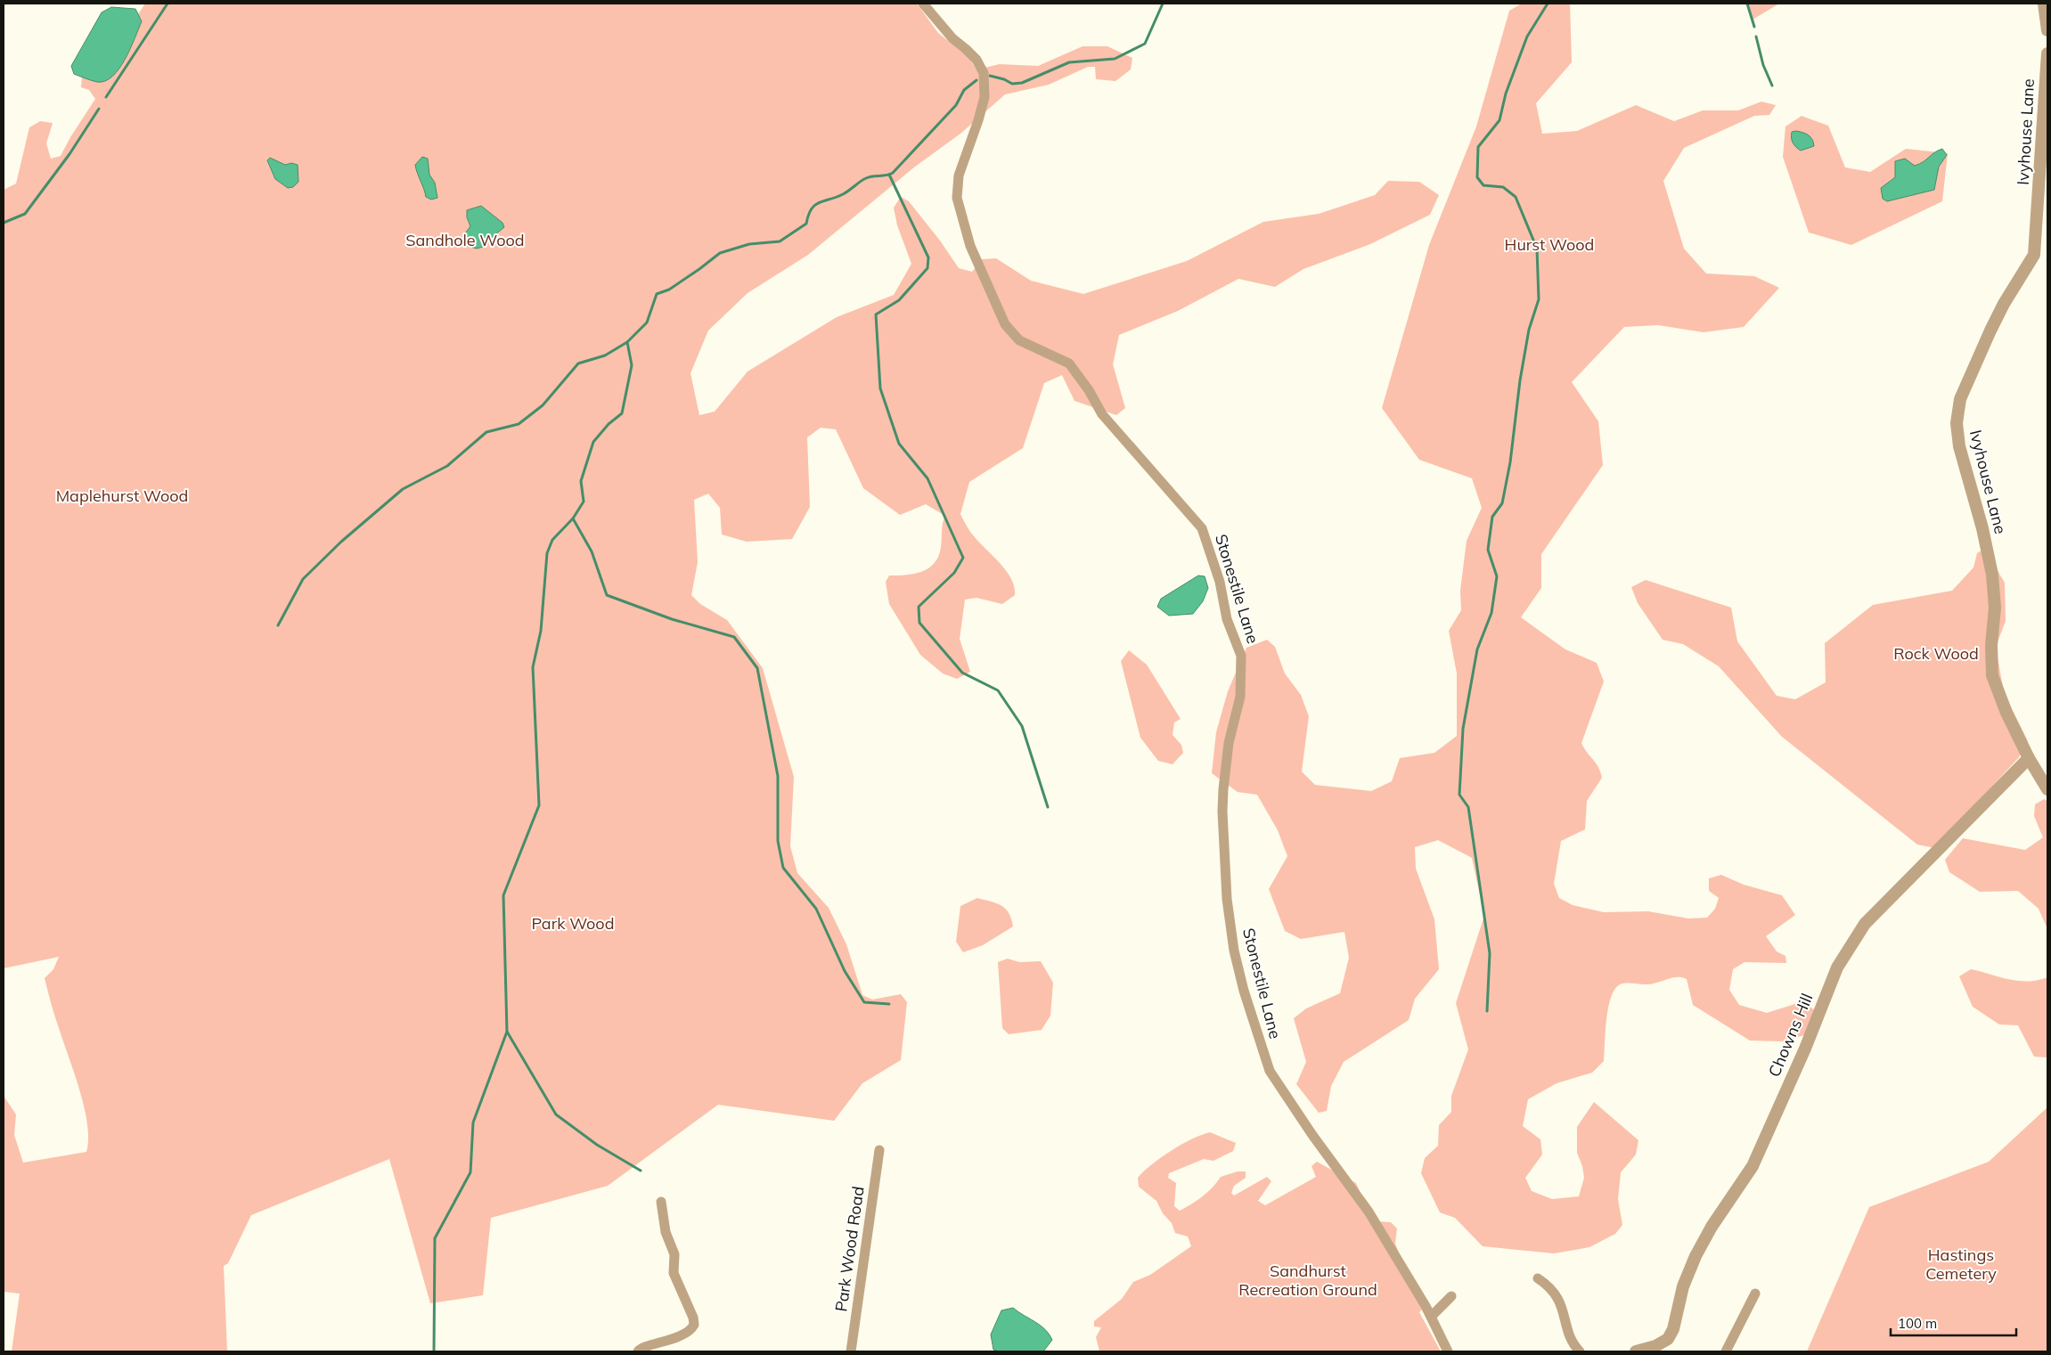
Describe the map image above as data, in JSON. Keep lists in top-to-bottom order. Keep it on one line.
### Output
{"streets":{"street":["Ivyhouse Lane","Stonestile Lane","Chowns Hill","Park Wood Road"]},"crossings":[["Ivyhouse Lane","Chowns Hill"]],"parks":["Sandhole Wood","Hurst Wood","Maplehurst Wood","Rock Wood","Park Wood","Hastings Cemetery","Sandhurst Recreation Ground"],"scale_bar":"100 m"}
